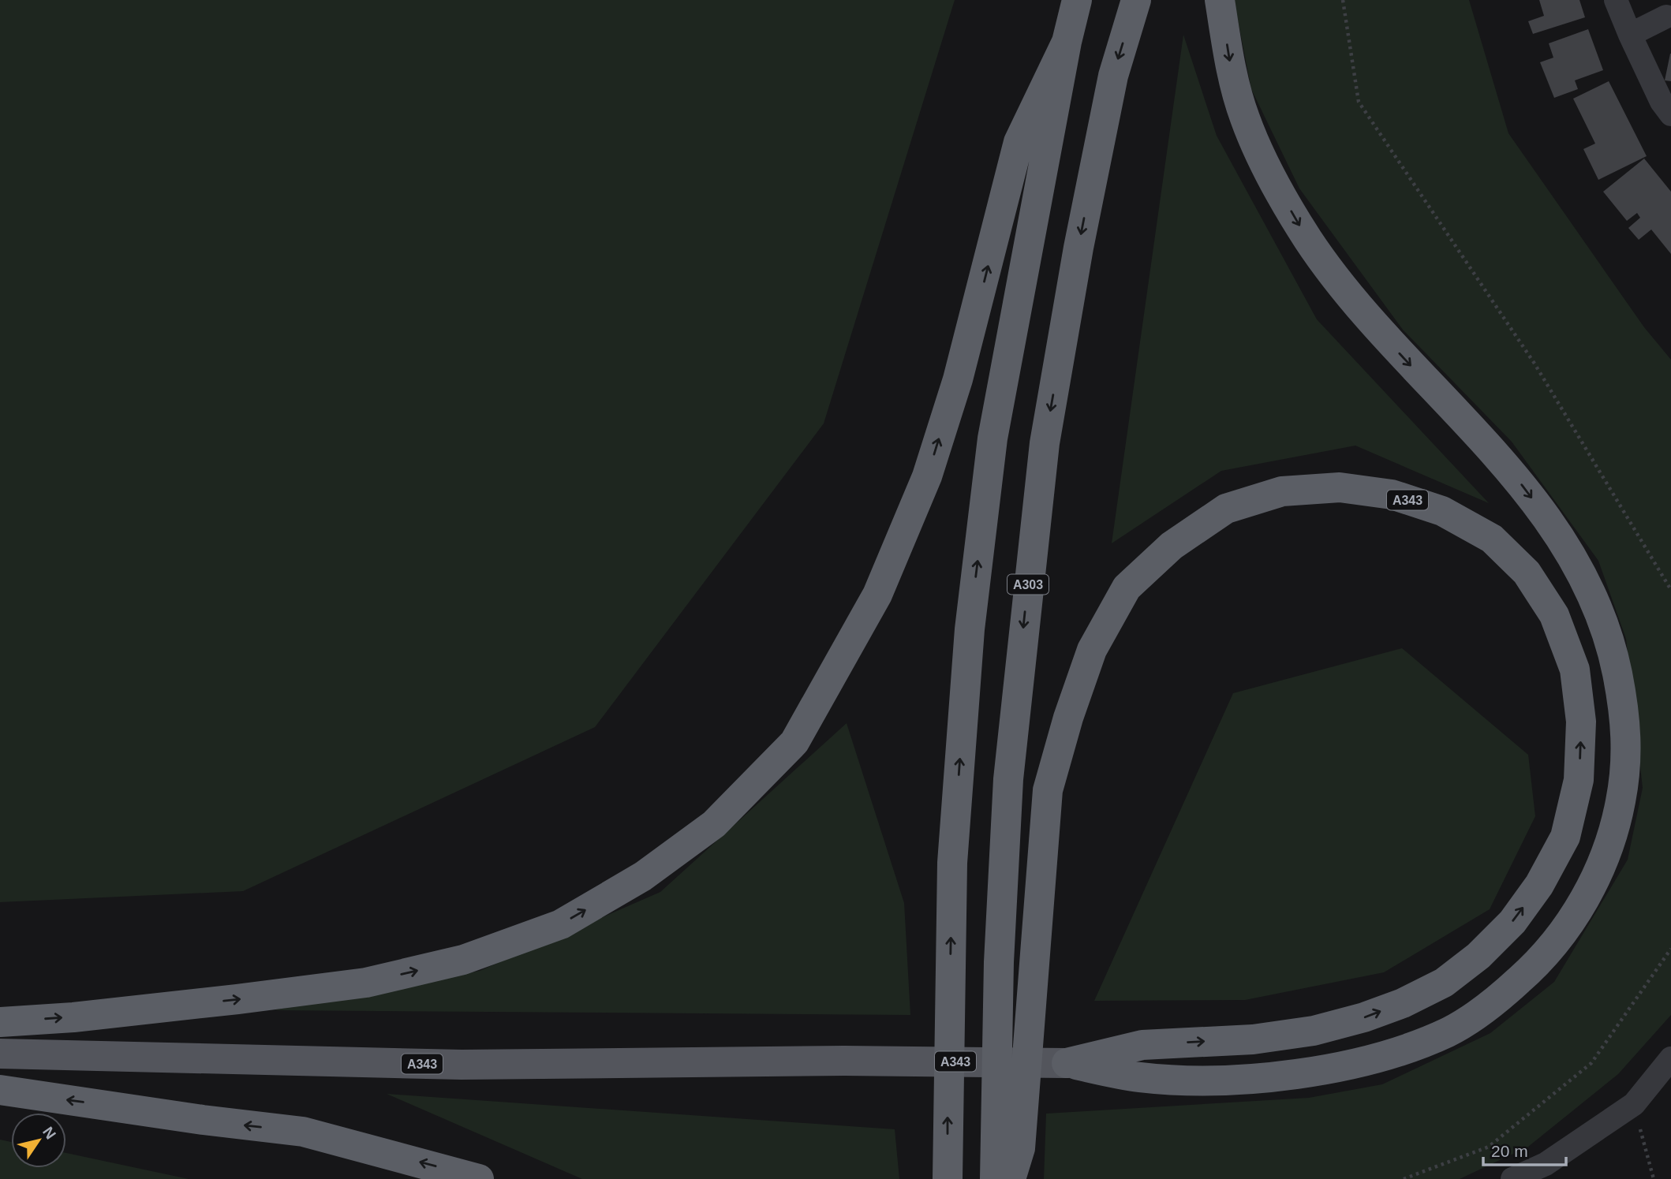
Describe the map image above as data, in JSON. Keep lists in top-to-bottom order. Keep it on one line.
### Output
{"streets":{"highway":["A343","A303"]},"scale_bar":"20 m","north":"top right"}
